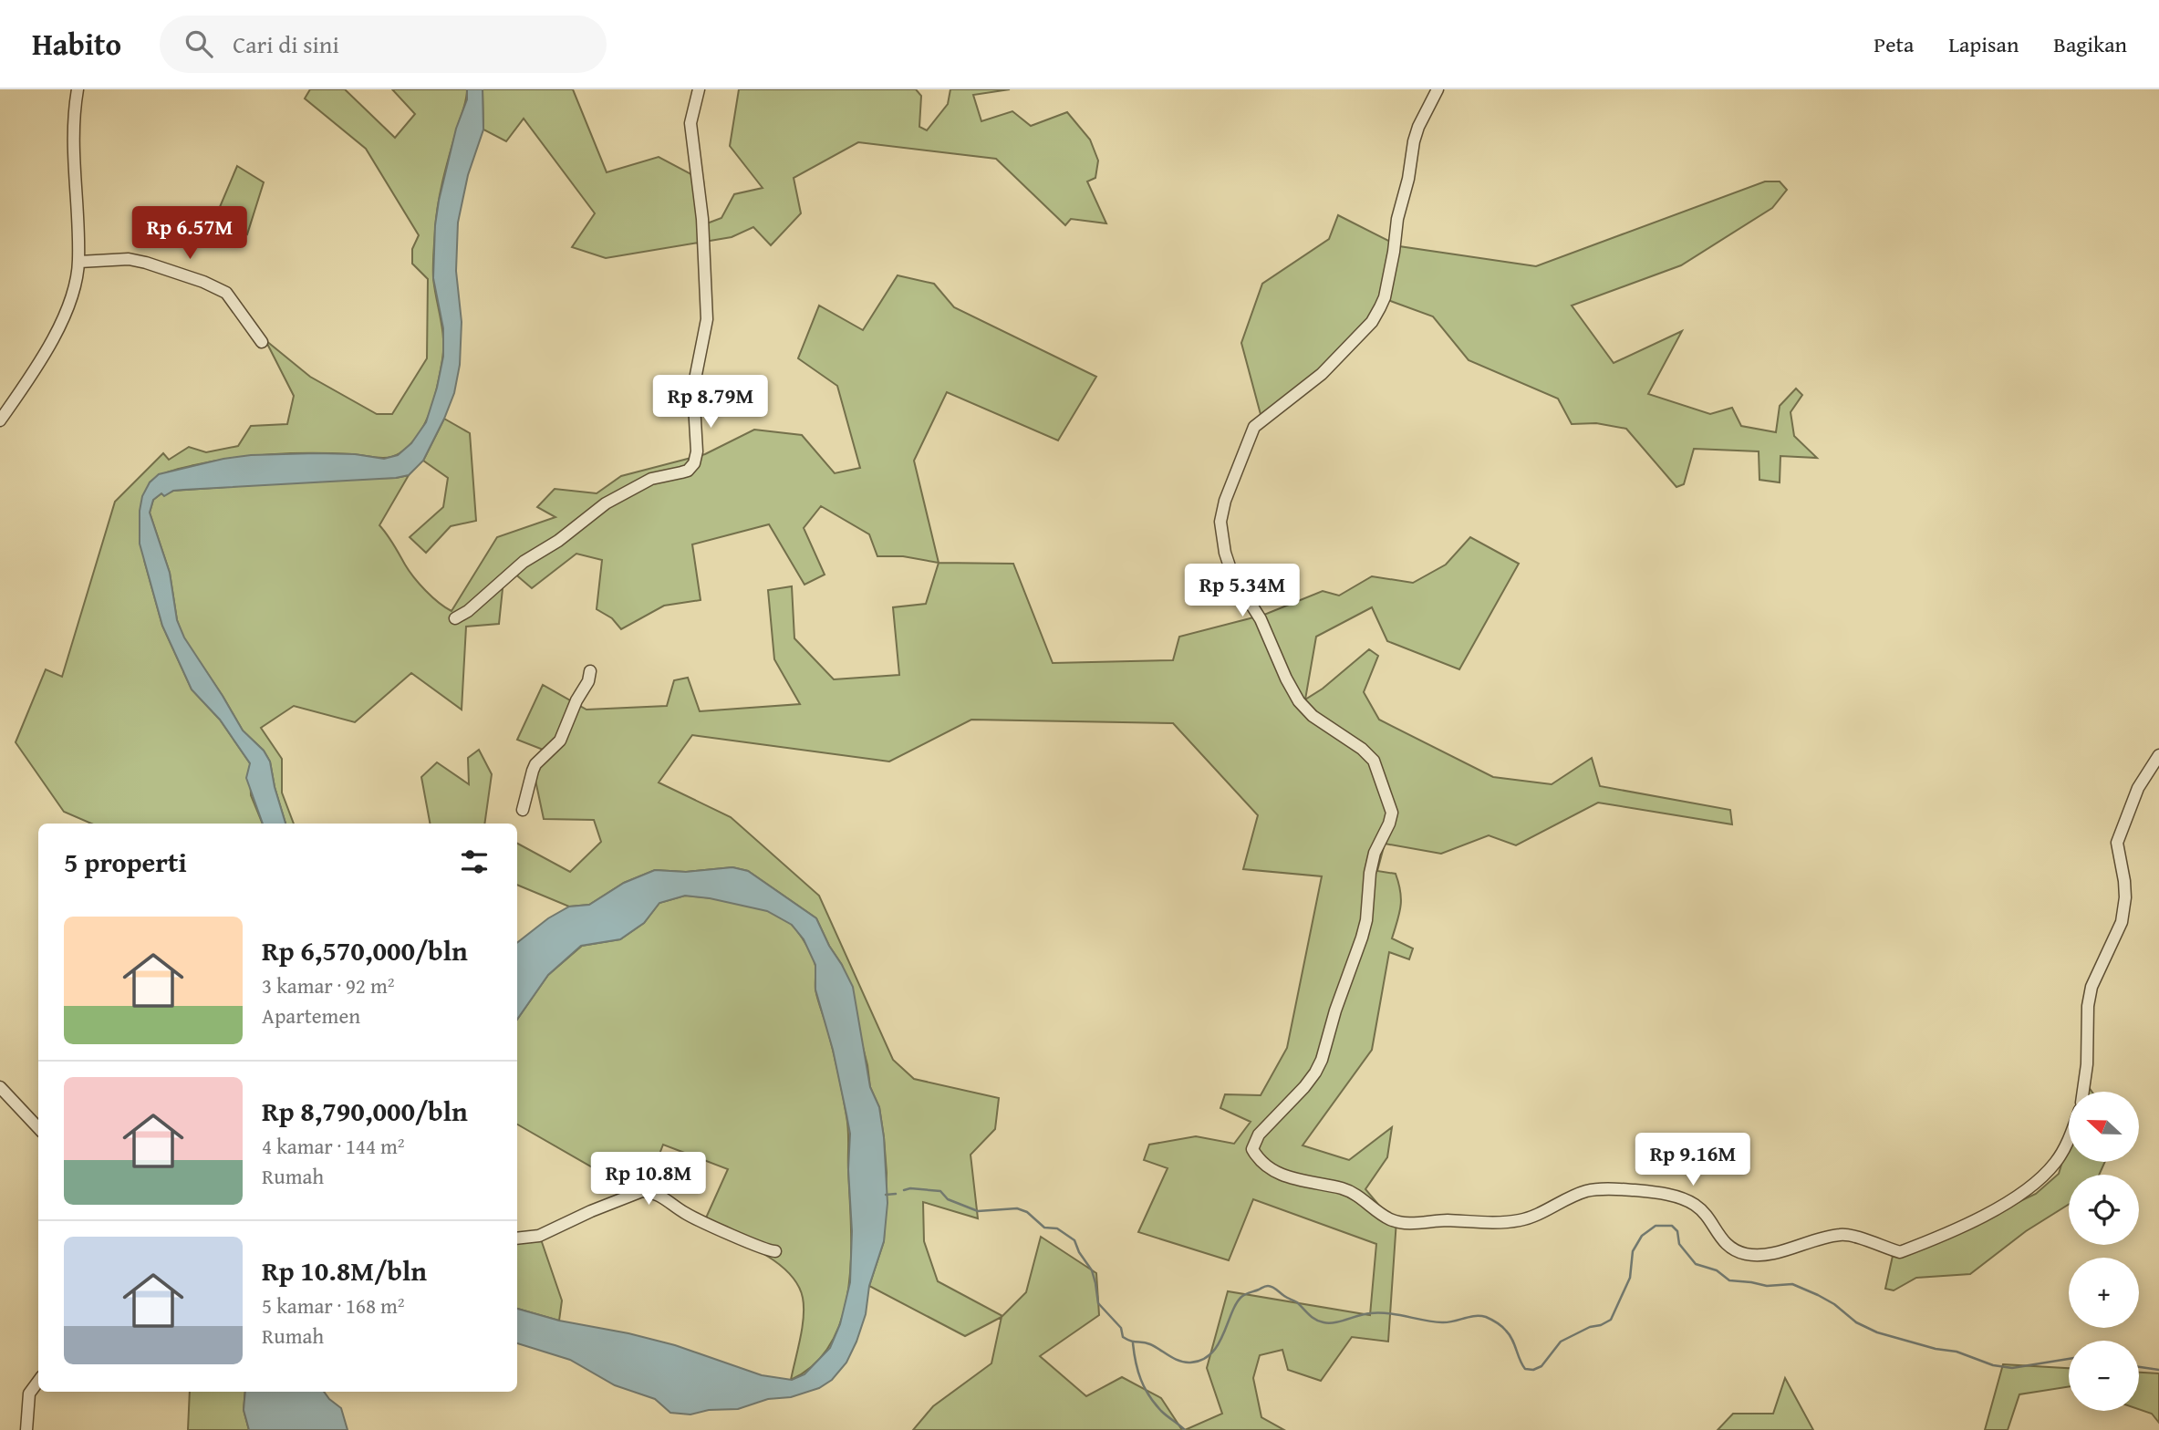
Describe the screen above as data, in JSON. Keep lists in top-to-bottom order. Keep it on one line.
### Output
{"north":"left","page":{"header":"Habito","search":"Cari di sini","nav":["Peta","Lapisan","Bagikan"],"price":["Rp 6.57M","Rp 8.79M","Rp 5.34M","Rp 9.16M","Rp 10.8M"],"heading":"5 properti","list":[{"name":"Rp 6,570,000/bln","note":"3 kamar · 92 m² · Apartemen"},{"name":"Rp 8,790,000/bln","note":"4 kamar · 144 m² · Rumah"},{"name":"Rp 10.8M/bln","note":"5 kamar · 168 m² · Rumah"}],"map_buttons":["+","−"]}}
